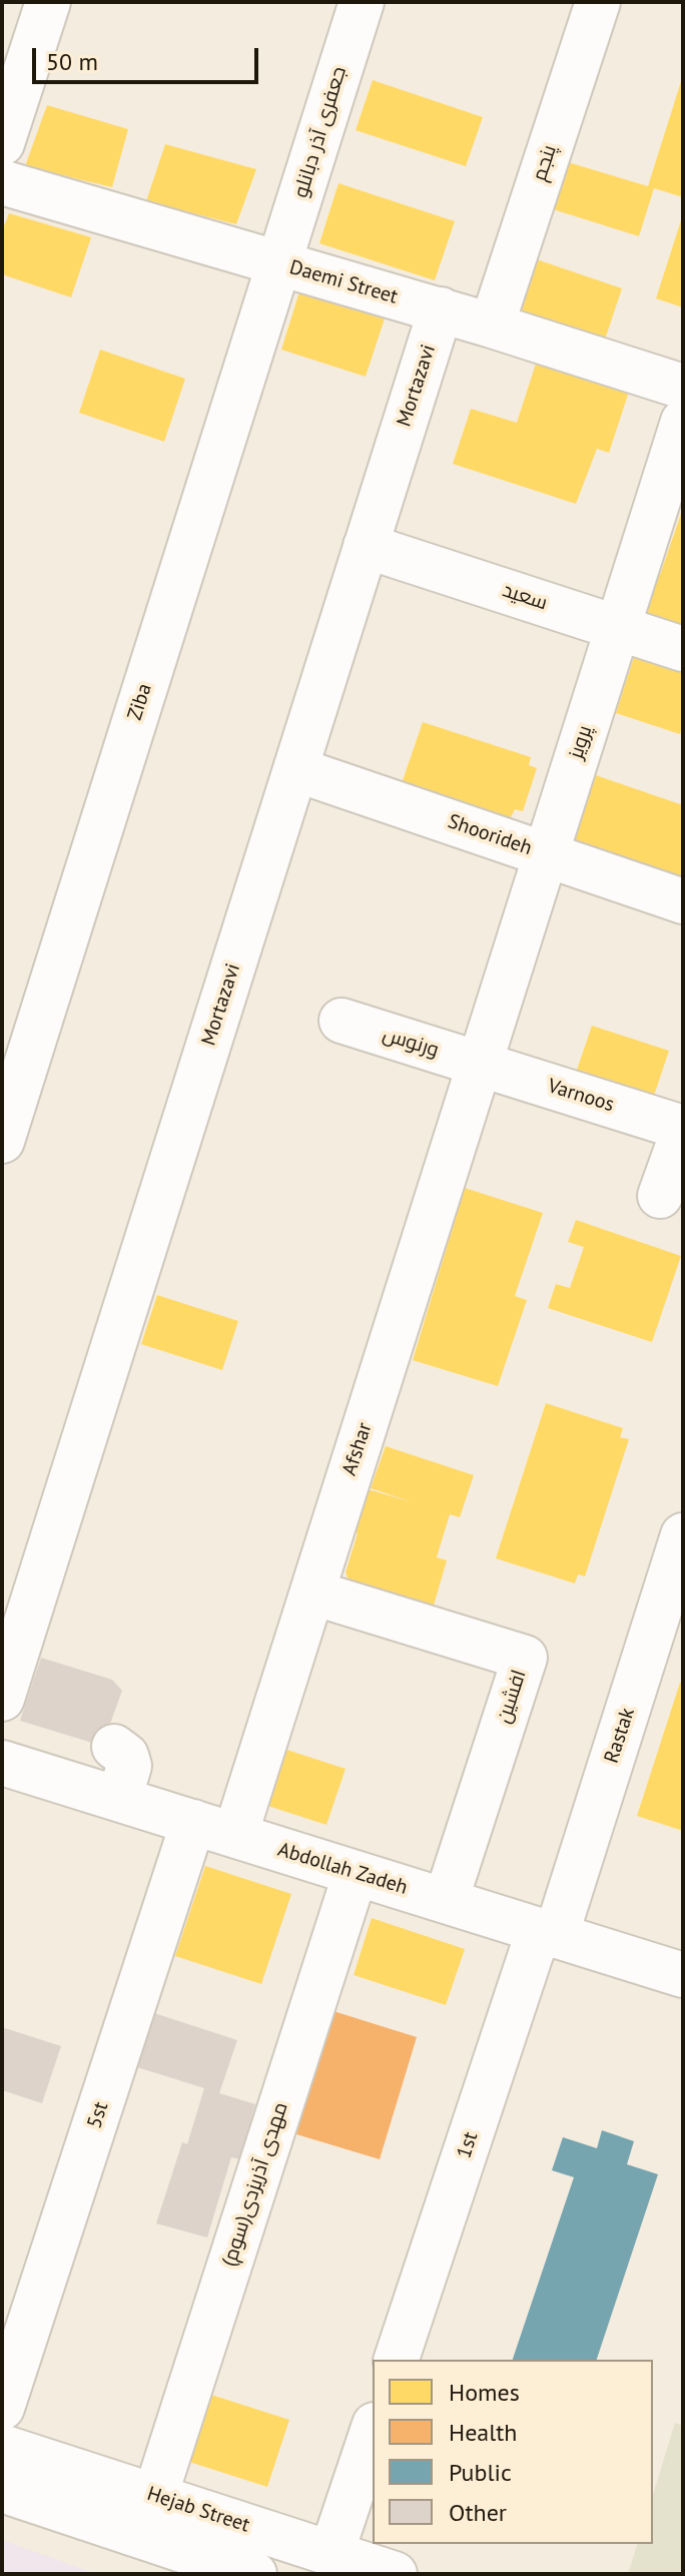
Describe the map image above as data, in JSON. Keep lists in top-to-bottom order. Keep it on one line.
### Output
{"streets":{"street":["جعفری آذر دبانلو","پنجم","Daemi Street","Mortazavi","سعید","Ziba","پرویز","Shoorideh","ورنوس","Varnoos","Afshar","افشین","Rastak","Abdollah Zadeh","5st","1st","مهدی آذریزدی(سوم)","Hejab Street"]},"crossings":[["جعفری آذر دبانلو","Daemi Street"],["جعفری آذر دبانلو","Ziba"],["پنجم","Daemi Street"],["Daemi Street","Mortazavi"],["Daemi Street","Ziba"],["Mortazavi","سعید"],["Mortazavi","Shoorideh"],["سعید","پرویز"],["پرویز","Shoorideh"],["پرویز","ورنوس"],["پرویز","Varnoos"],["پرویز","Afshar"],["ورنوس","Varnoos"],["ورنوس","Afshar"],["Varnoos","Afshar"],["Afshar","افشین"],["Afshar","Abdollah Zadeh"],["افشین","Abdollah Zadeh"],["Rastak","Abdollah Zadeh"],["Rastak","1st"],["Abdollah Zadeh","5st"],["Abdollah Zadeh","1st"],["Abdollah Zadeh","مهدی آذریزدی(سوم)"],["مهدی آذریزدی(سوم)","Hejab Street"]],"legend":["Homes","Health","Public","Other"],"scale_bar":"50 m"}
